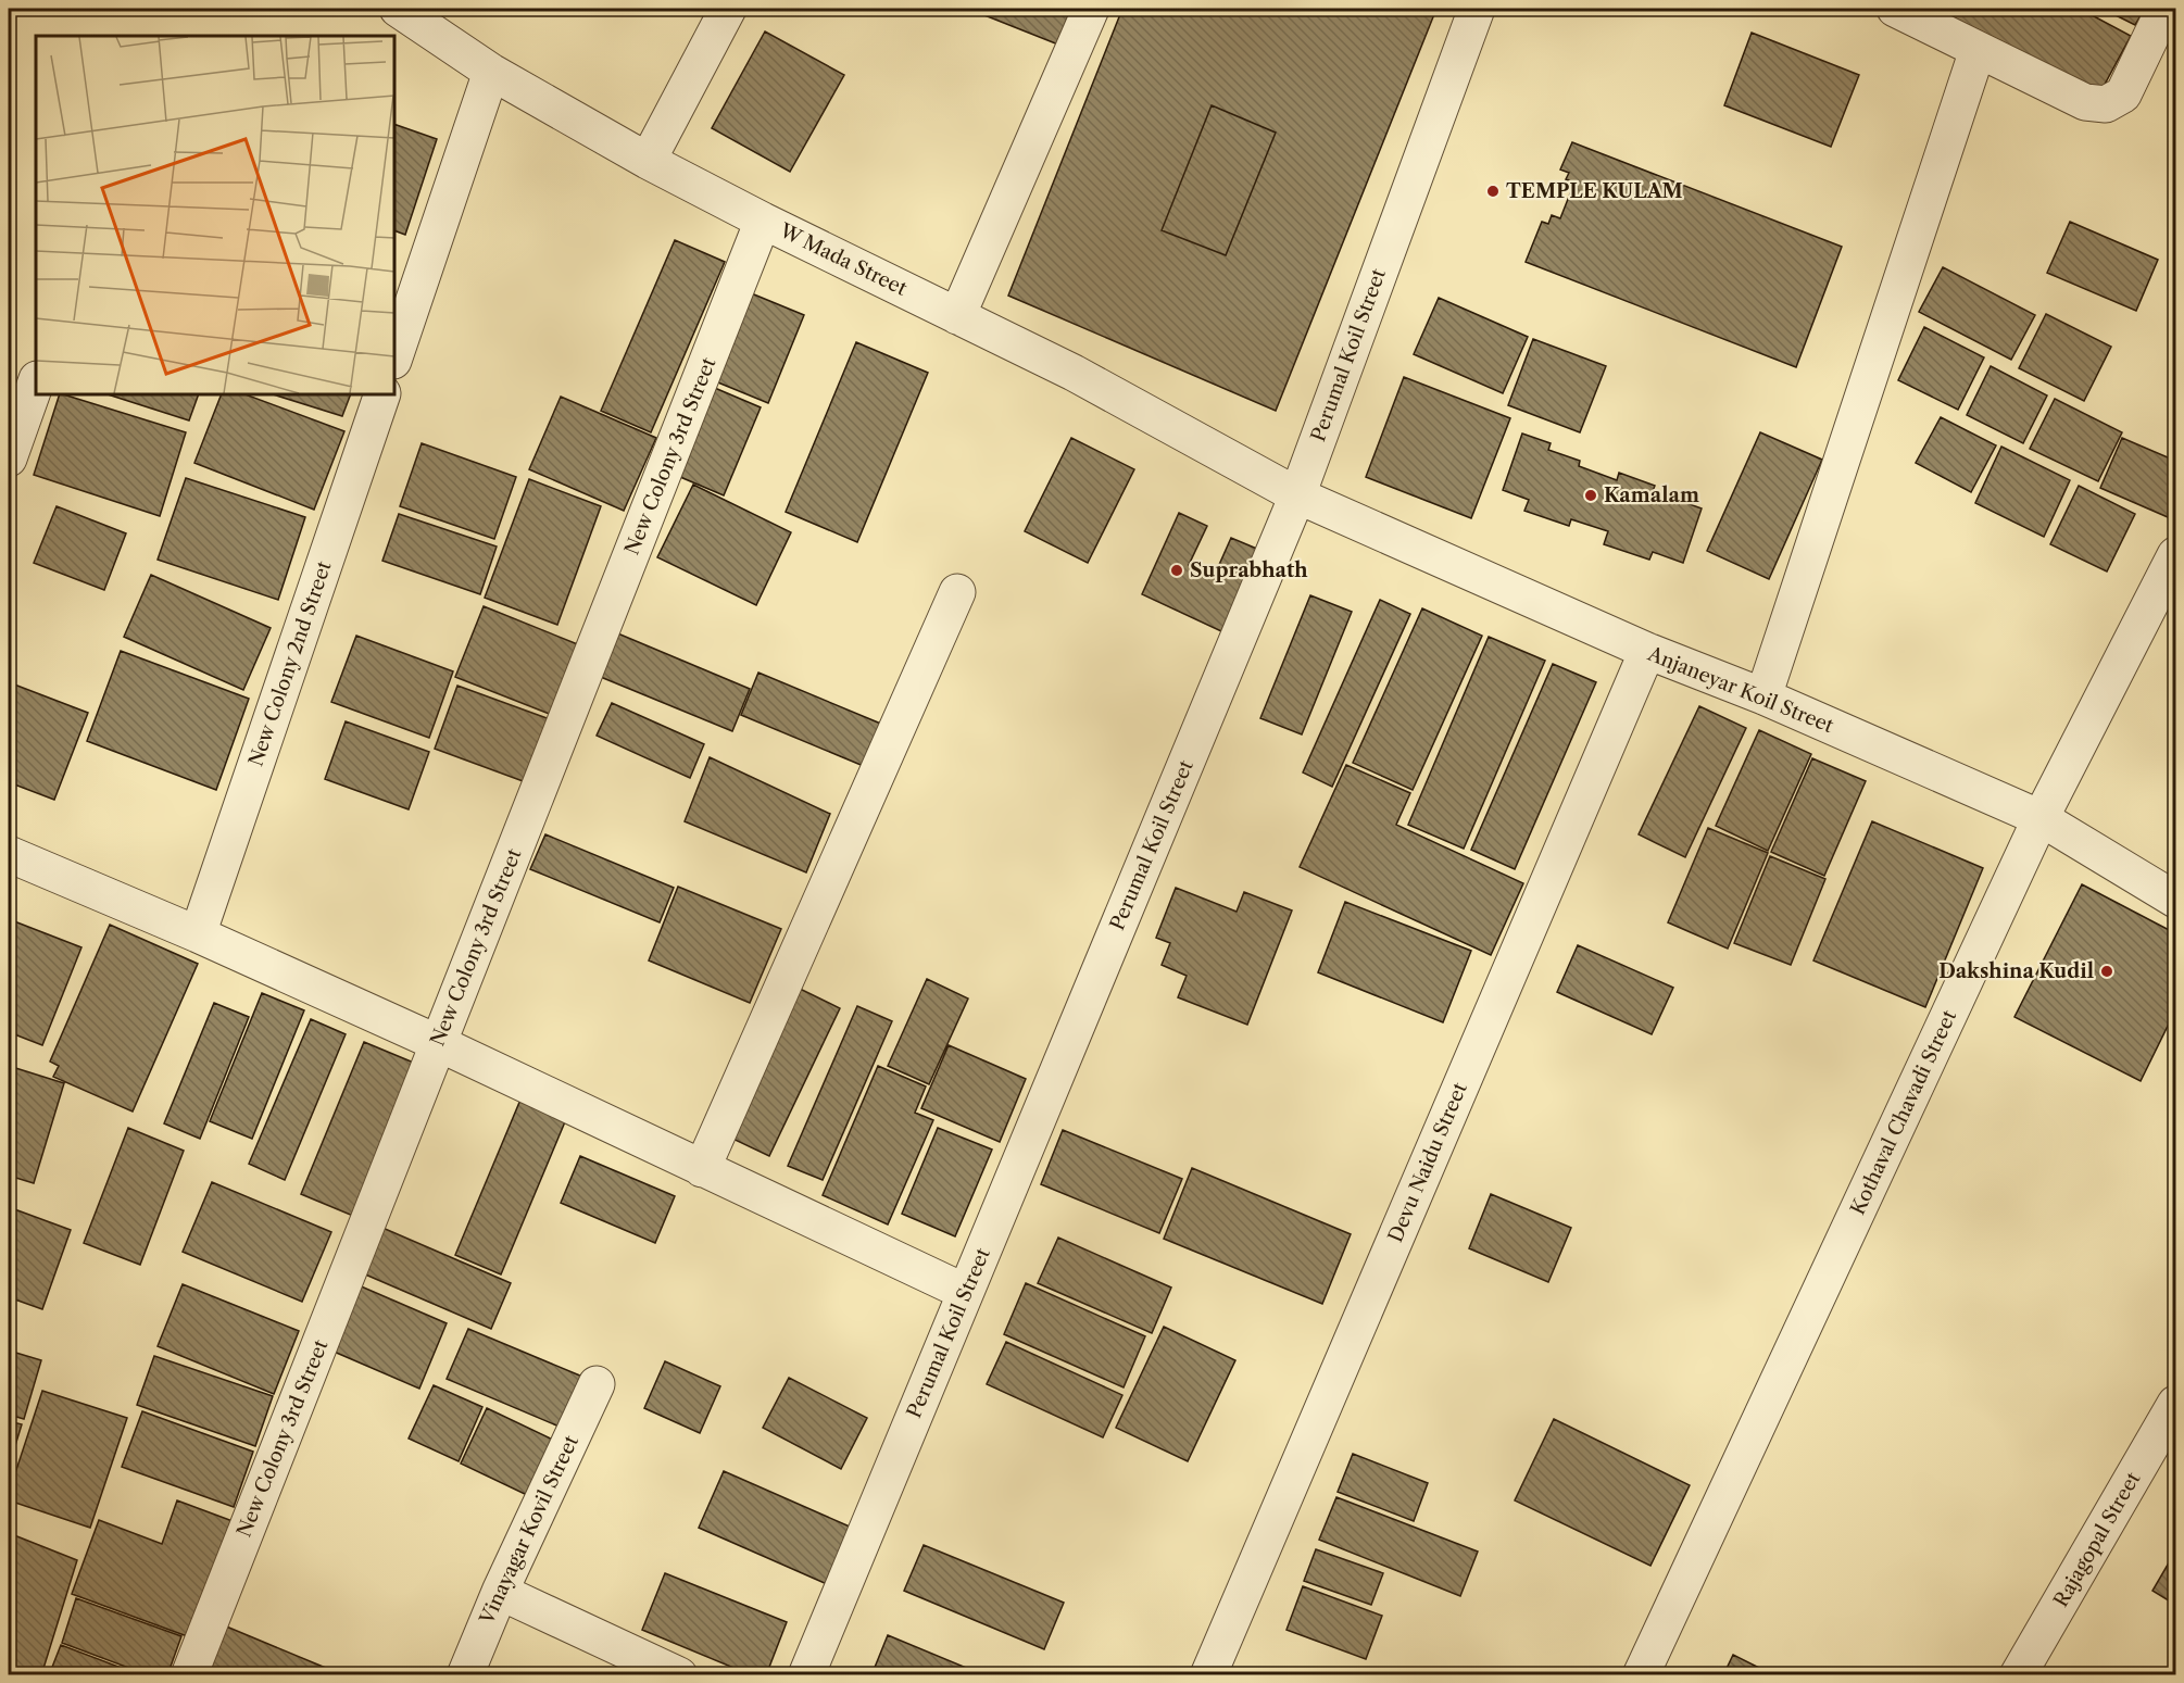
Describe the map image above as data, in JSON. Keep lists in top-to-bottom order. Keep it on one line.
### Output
{"streets":{"street":["W Mada Street","Perumal Koil Street","New Colony 3rd Street","New Colony 2nd Street","Anjaneyar Koil Street","Kothaval Chavadi Street","Devu Naidu Street","Vinayagar Kovil Street","Rajagopal Street"]},"crossings":[["W Mada Street","Perumal Koil Street"],["W Mada Street","New Colony 3rd Street"],["W Mada Street","Anjaneyar Koil Street"],["Perumal Koil Street","Anjaneyar Koil Street"],["Anjaneyar Koil Street","Kothaval Chavadi Street"],["Anjaneyar Koil Street","Devu Naidu Street"]],"places":["TEMPLE KULAM","Kamalam","Suprabhath","Dakshina Kudil"]}
